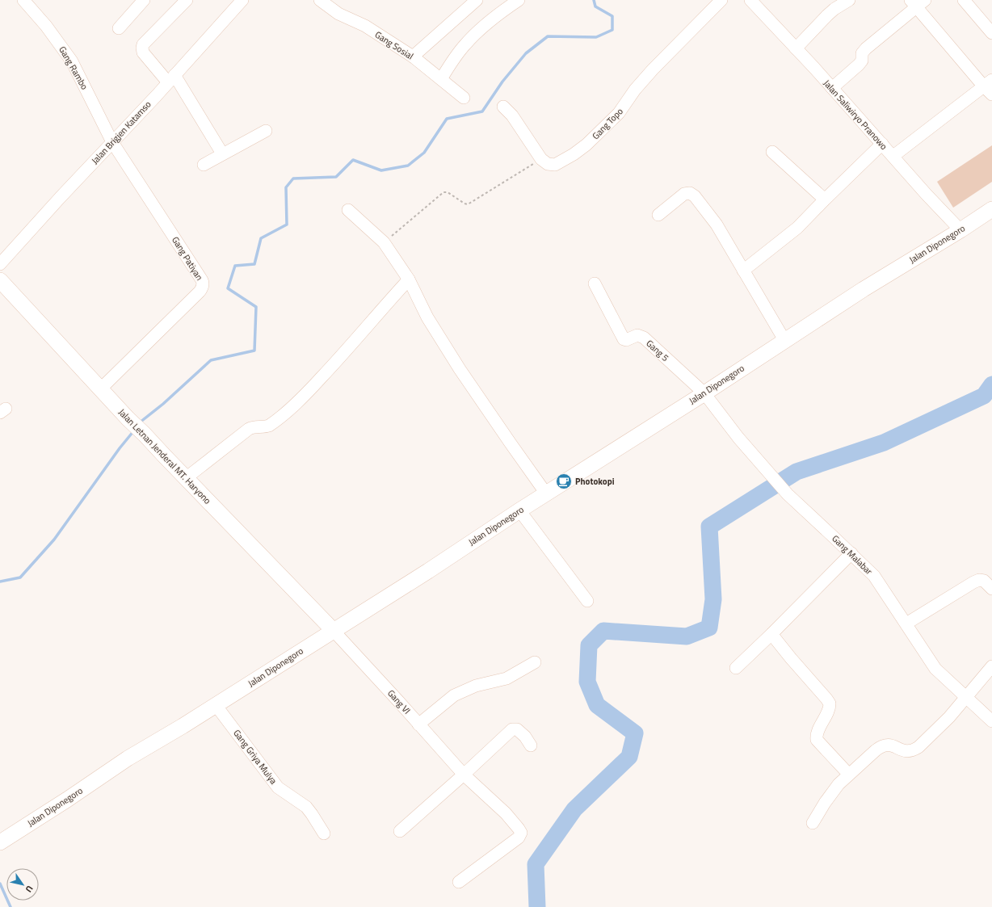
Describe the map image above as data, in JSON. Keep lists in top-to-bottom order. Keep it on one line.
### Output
{"streets":{"main road":["Jalan Diponegoro","Jalan Letnan Jenderal MT. Haryono"],"street":["Gang Sosial","Gang Rambo","Jalan Saliwiryo Pranowo","Gang Topo","Jalan Brigjen Katamso","Gang Patiyan","Gang 5","Gang Malabar","Gang VI","Gang Griya Mulya"]},"crossings":[["Gang Rambo","Jalan Brigjen Katamso"],["Gang Rambo","Gang Patiyan"],["Jalan Saliwiryo Pranowo","Jalan Diponegoro"],["Jalan Brigjen Katamso","Gang Patiyan"],["Jalan Diponegoro","Gang 5"],["Jalan Diponegoro","Jalan Letnan Jenderal MT. Haryono"],["Jalan Diponegoro","Gang Malabar"],["Jalan Diponegoro","Gang VI"],["Jalan Diponegoro","Gang Griya Mulya"],["Gang Patiyan","Jalan Letnan Jenderal MT. Haryono"],["Gang 5","Gang Malabar"],["Jalan Letnan Jenderal MT. Haryono","Gang VI"]],"places":{"cafe":["Photokopi"]},"north":"bottom right"}
